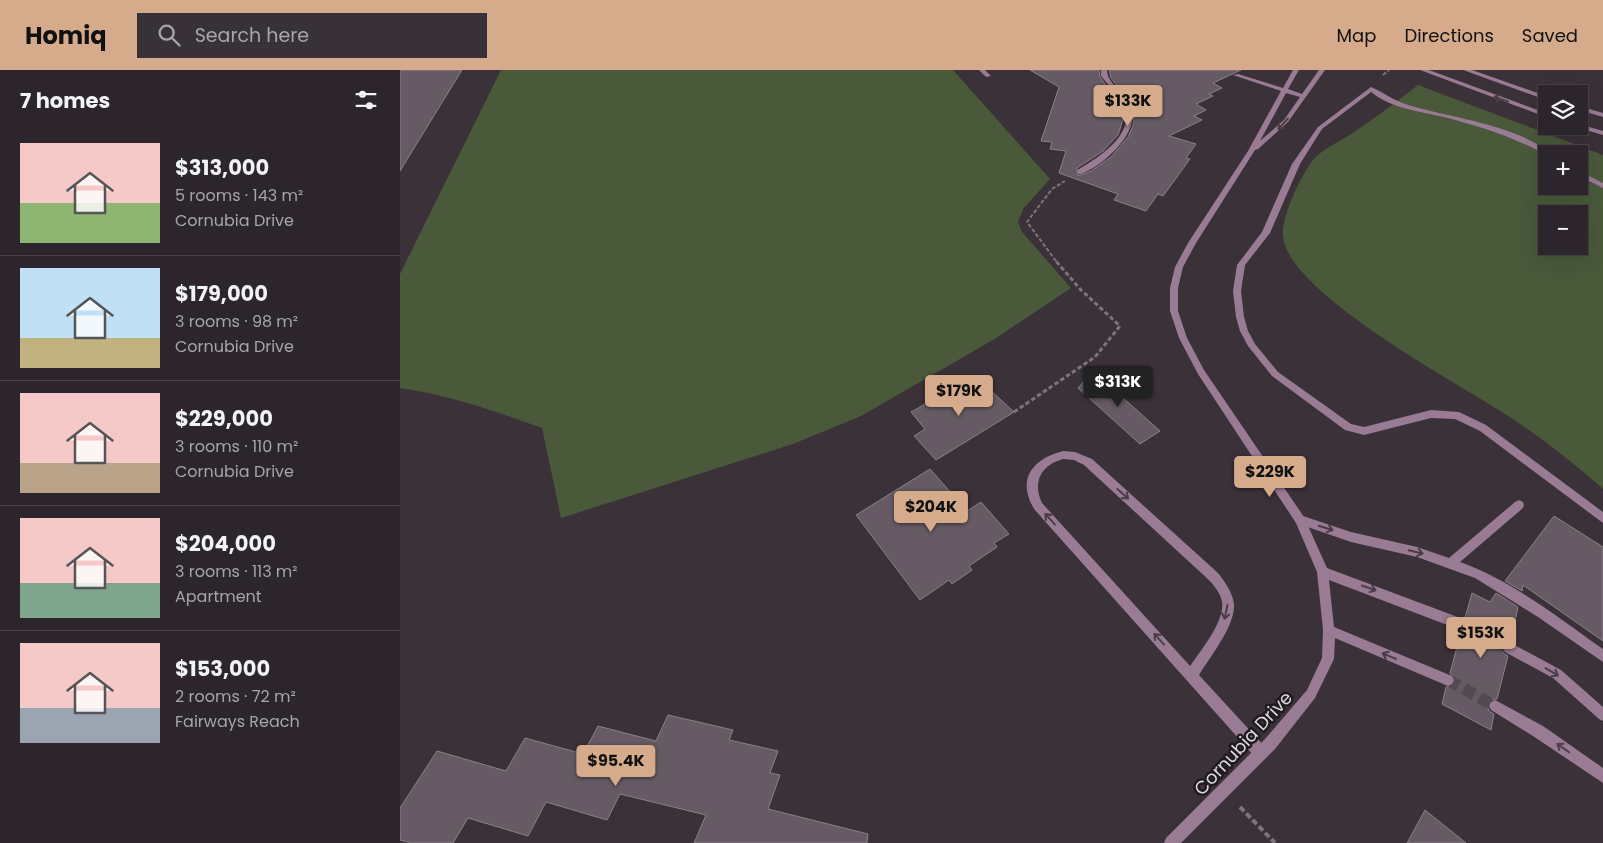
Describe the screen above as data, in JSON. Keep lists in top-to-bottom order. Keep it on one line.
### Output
{"streets":{"street":["Cornubia Drive"]},"page":{"header":"Homiq","search":"Search here","nav":["Map","Directions","Saved"],"heading":"7 homes","map_buttons":["+","−"],"price":["$133K","$313K","$179K","$229K","$204K","$153K","$95.4K"],"list":[{"name":"$313,000","note":"5 rooms · 143 m² · Cornubia Drive"},{"name":"$179,000","note":"3 rooms · 98 m² · Cornubia Drive"},{"name":"$229,000","note":"3 rooms · 110 m² · Cornubia Drive"},{"name":"$204,000","note":"3 rooms · 113 m² · Apartment"},{"name":"$153,000","note":"2 rooms · 72 m² · Fairways Reach"}]}}
